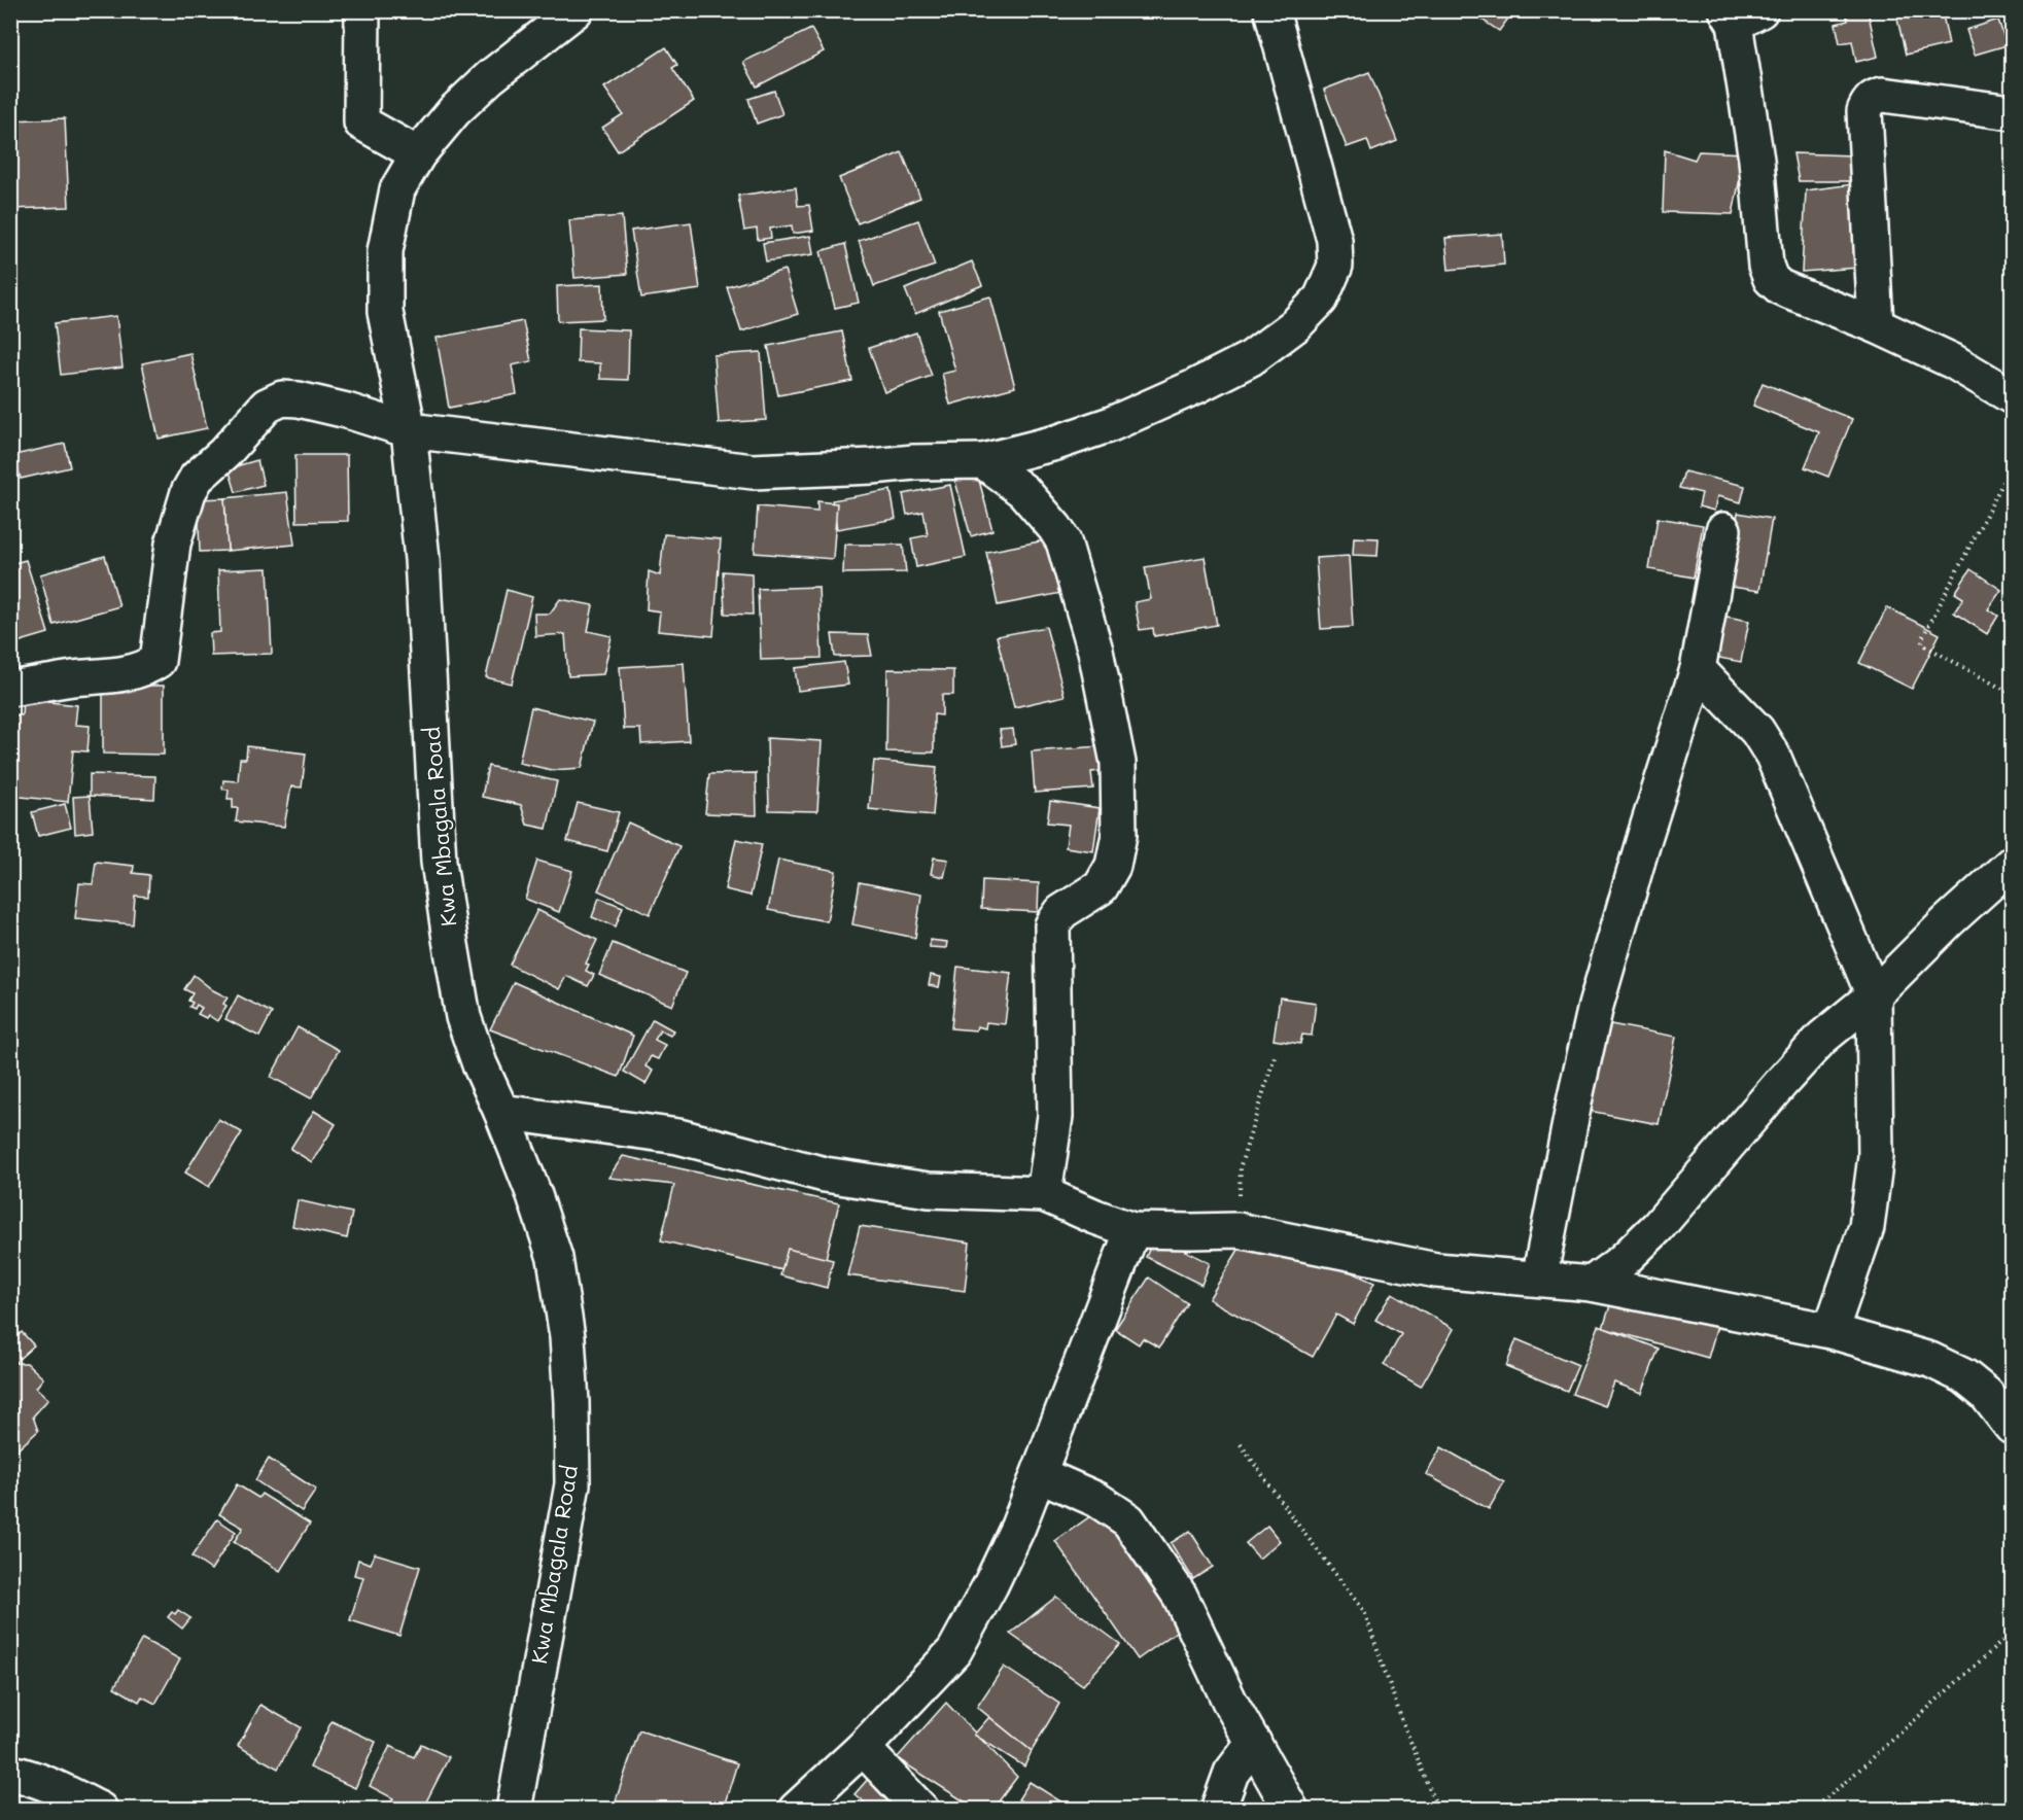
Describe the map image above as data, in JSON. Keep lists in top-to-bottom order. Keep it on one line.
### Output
{"streets":{"street":["Kwa Mbagala Road"]}}
